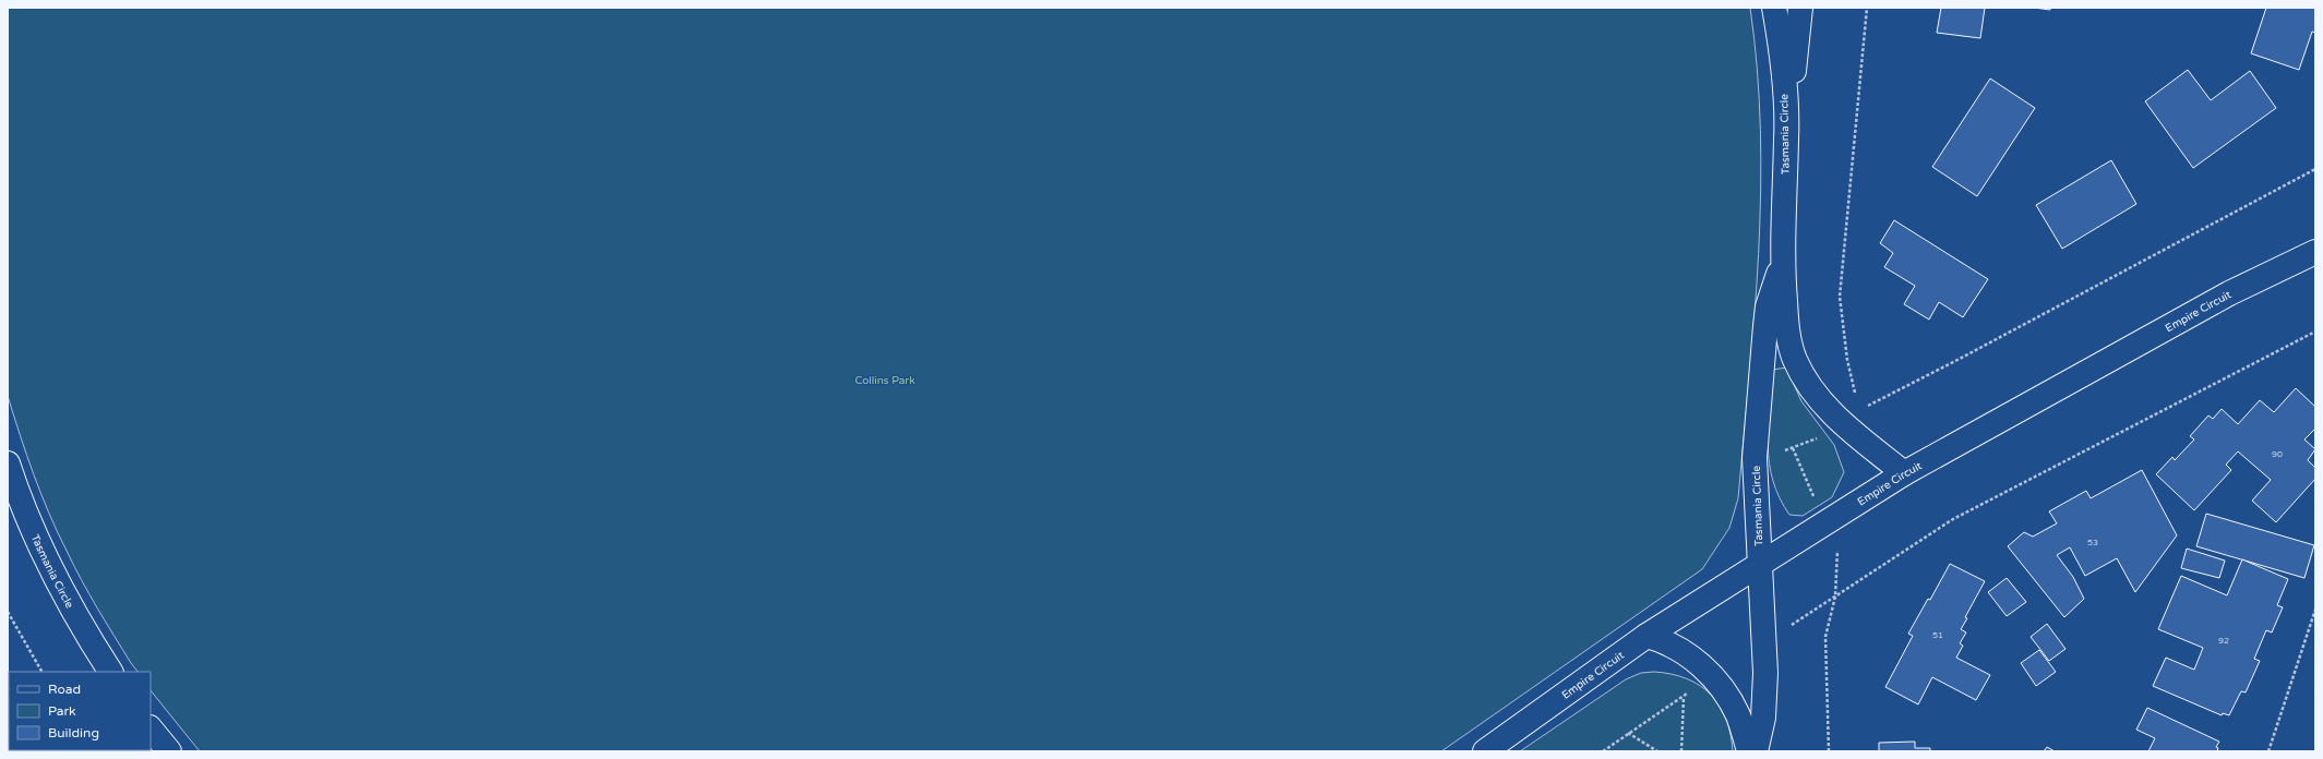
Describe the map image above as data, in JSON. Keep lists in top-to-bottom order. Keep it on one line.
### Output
{"streets":{"street":["Tasmania Circle","Empire Circuit"]},"crossings":[["Tasmania Circle","Empire Circuit"]],"parks":["Collins Park"],"house_numbers":["90","53","51","92"],"legend":["Road","Park","Building"]}
